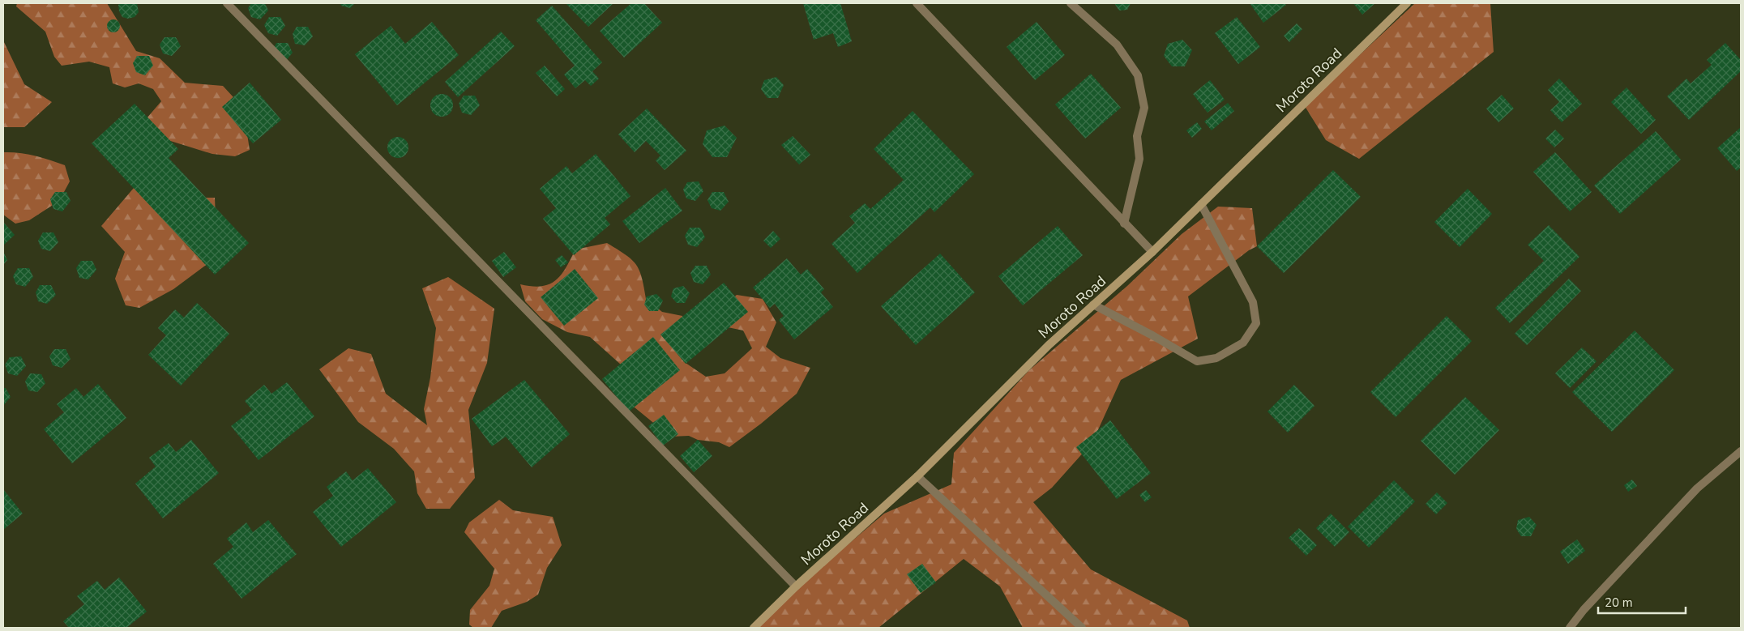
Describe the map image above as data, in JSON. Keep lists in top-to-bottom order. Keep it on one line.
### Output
{"streets":{"main road":["Moroto Road"]},"scale_bar":"20 m"}
